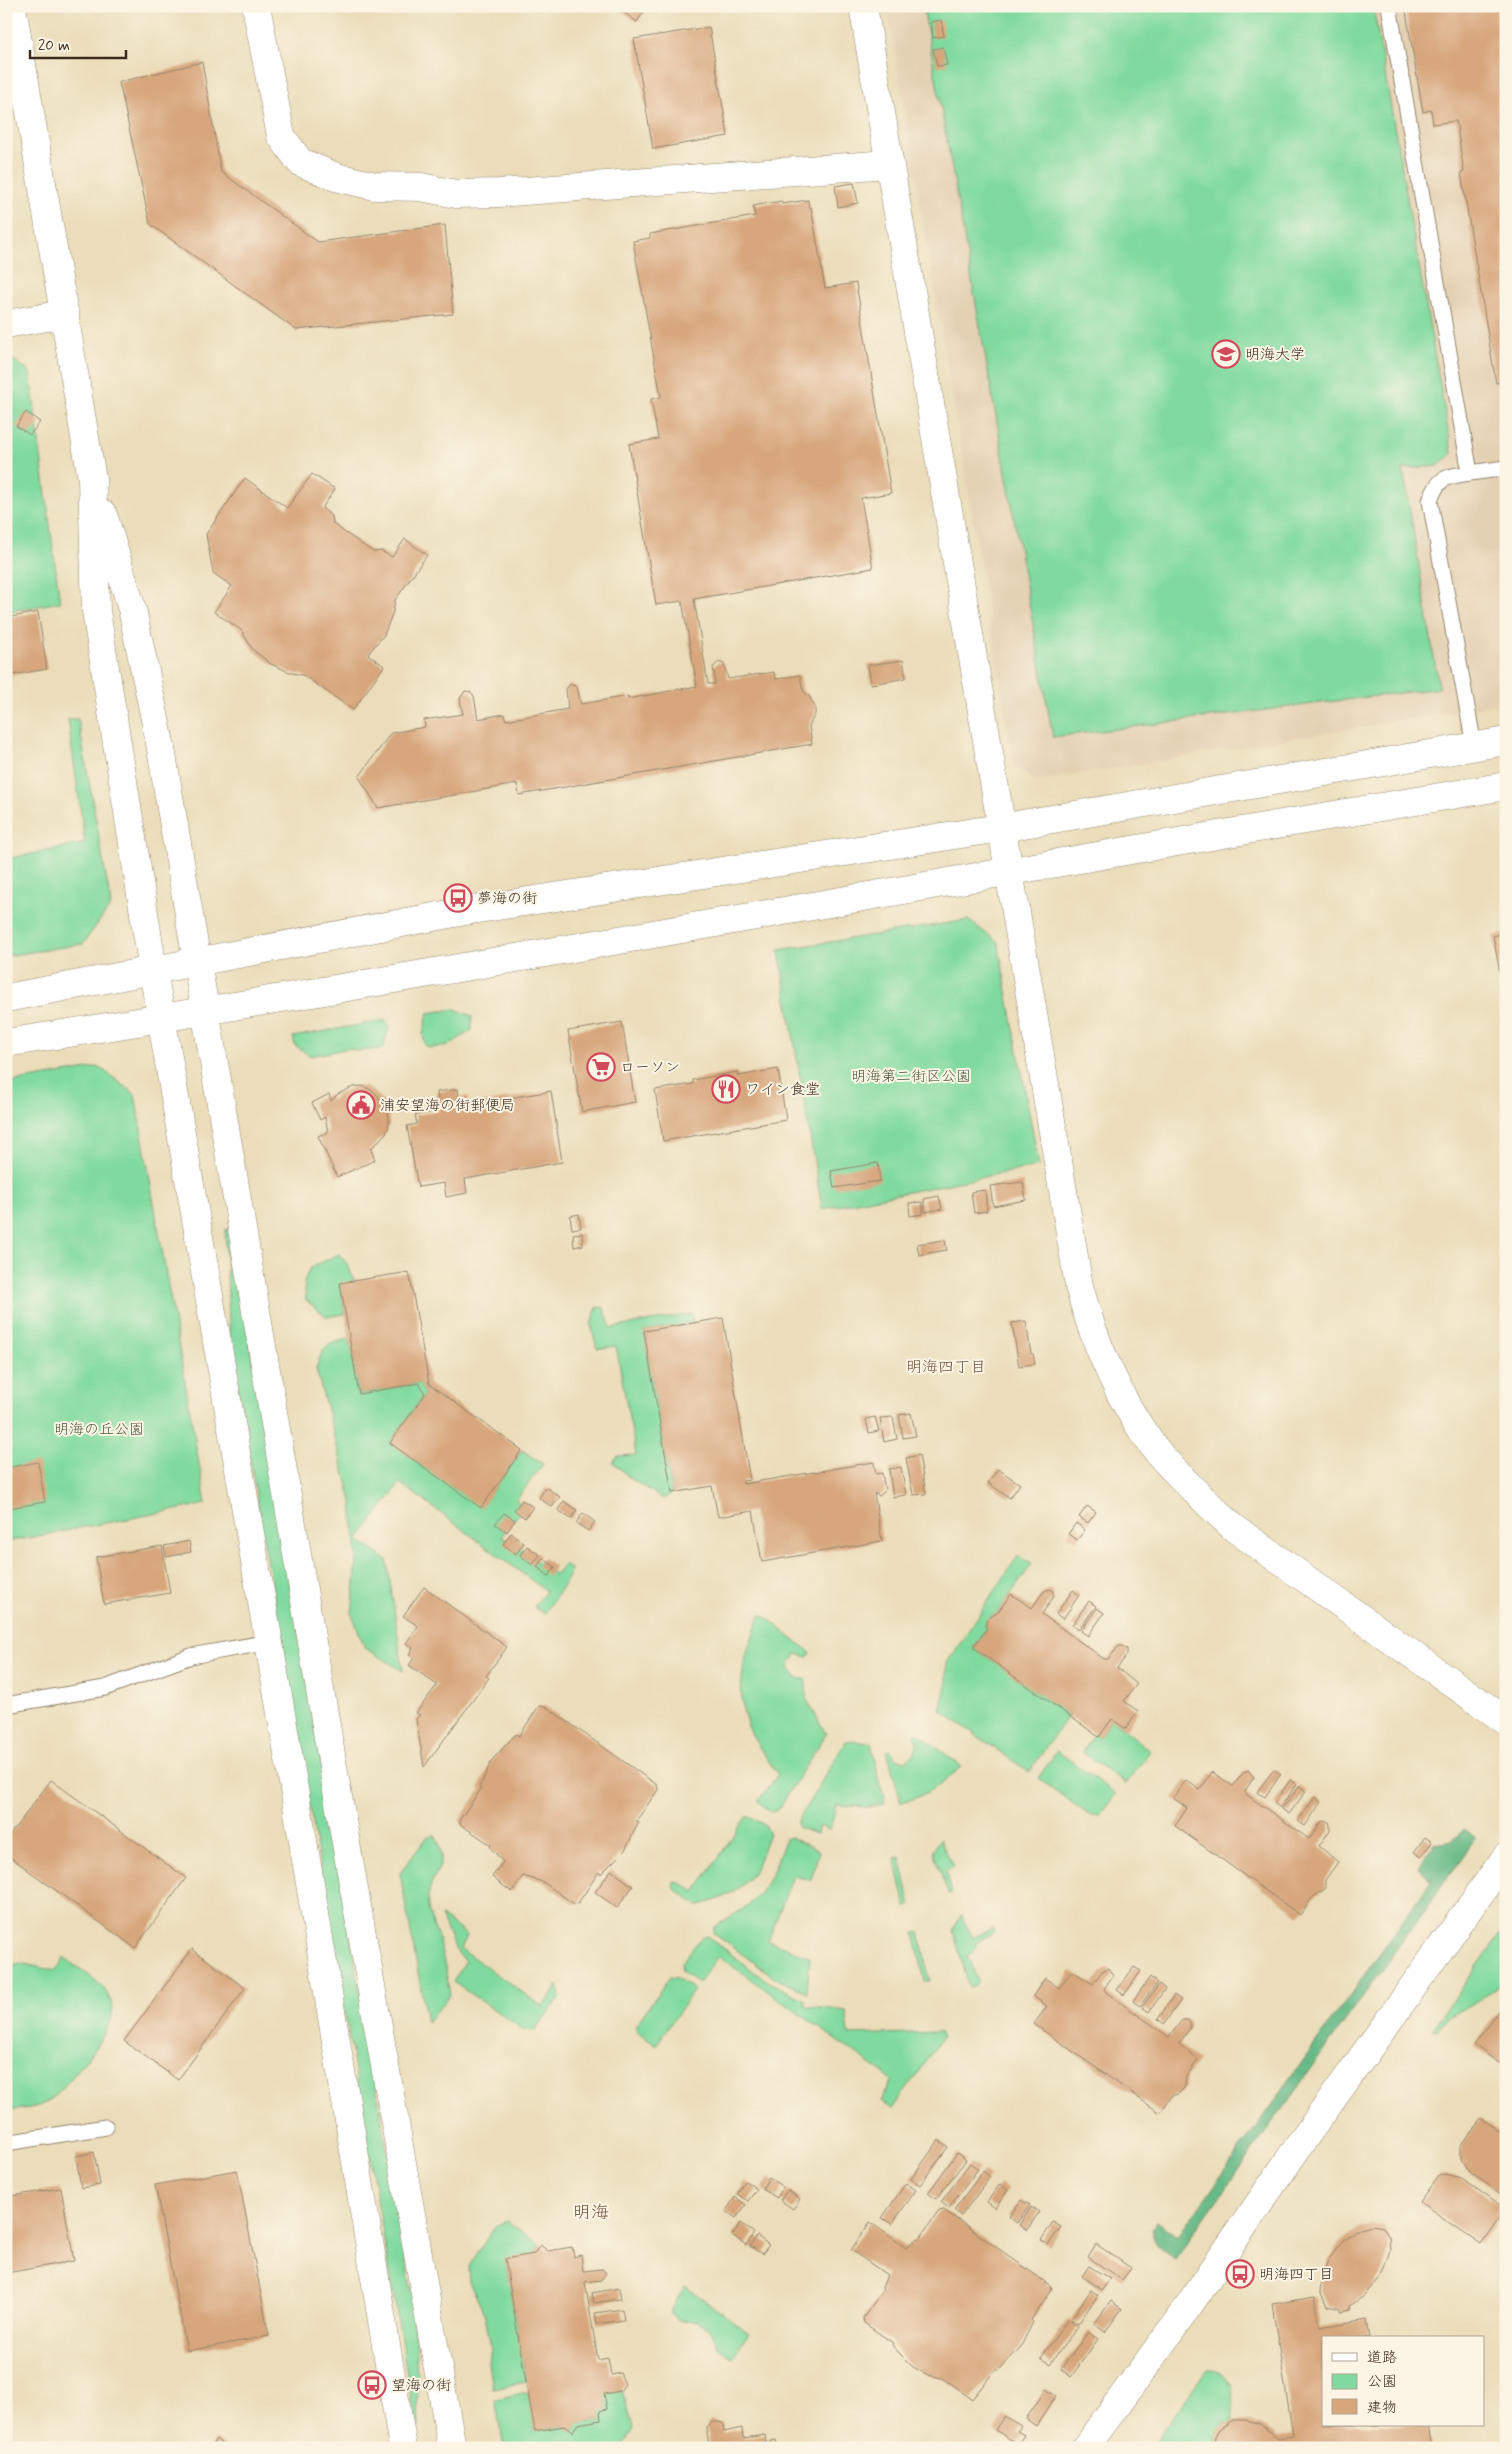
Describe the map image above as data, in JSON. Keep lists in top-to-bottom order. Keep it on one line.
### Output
{"districts":["明海四丁目","明海"],"parks":["明海第二街区公園","明海の丘公園"],"places":{"school or university":["明海大学"],"bus stop":["夢海の街","明海四丁目","望海の街"],"supermarket":["ローソン"],"restaurant":["ワイン食堂"],"public building":["浦安望海の街郵便局"]},"legend":["道路","公園","建物"],"scale_bar":"20 m"}
